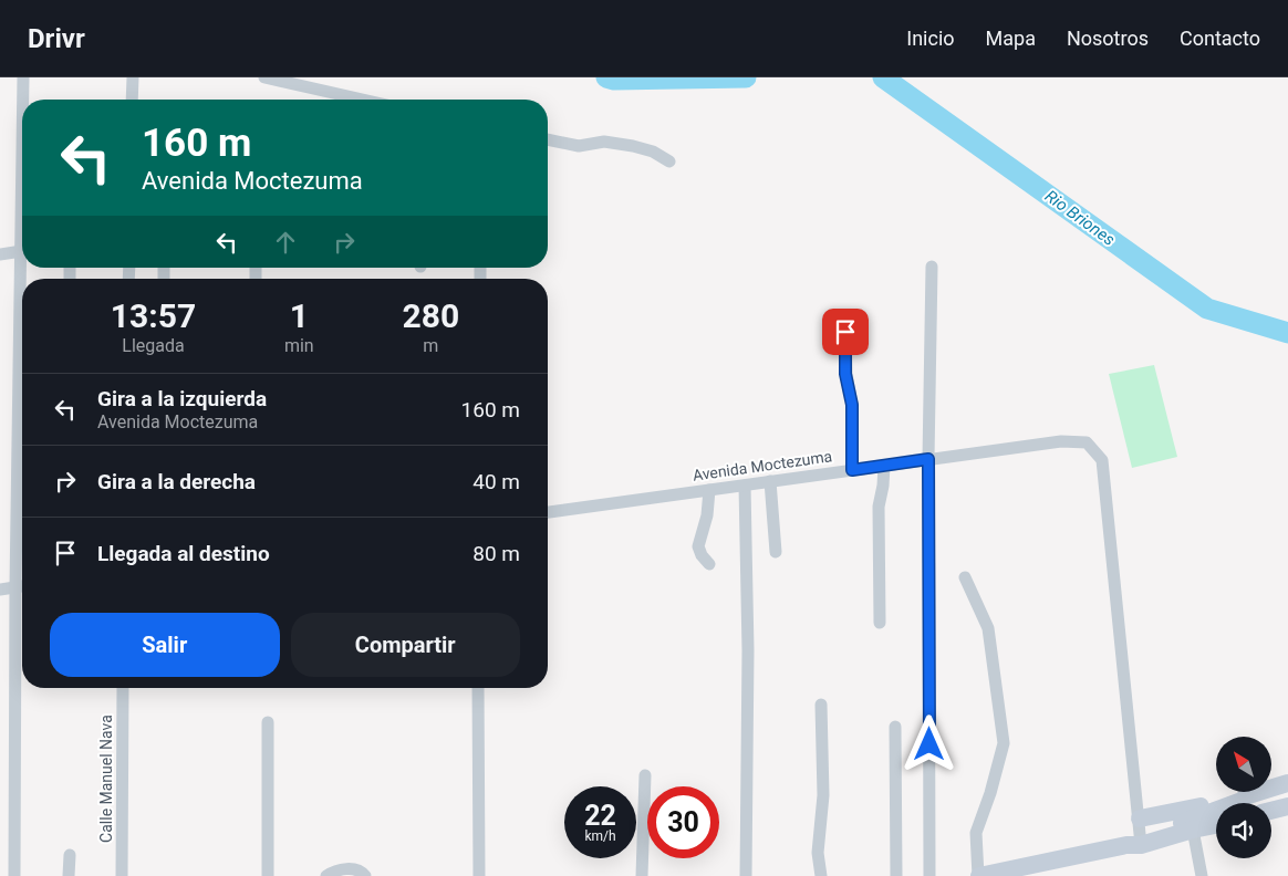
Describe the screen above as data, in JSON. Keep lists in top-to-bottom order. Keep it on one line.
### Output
{"streets":{"street":["Avenida Moctezuma","Calle Manuel Nava"]},"water":["Rio Briones"],"north":"top left","page":{"header":"Drivr","nav":["Inicio","Mapa","Nosotros","Contacto"],"turn":["160 m","Avenida Moctezuma"],"eta":["13:57","Llegada","1","min","280","m"],"list":[{"name":"Gira a la izquierda","note":"Avenida Moctezuma","value":"160 m"},{"name":"Gira a la derecha","value":"40 m"},{"name":"Llegada al destino","value":"80 m"}],"buttons":["Salir","Compartir"],"speed":"22 km/h","limit":"30"}}
